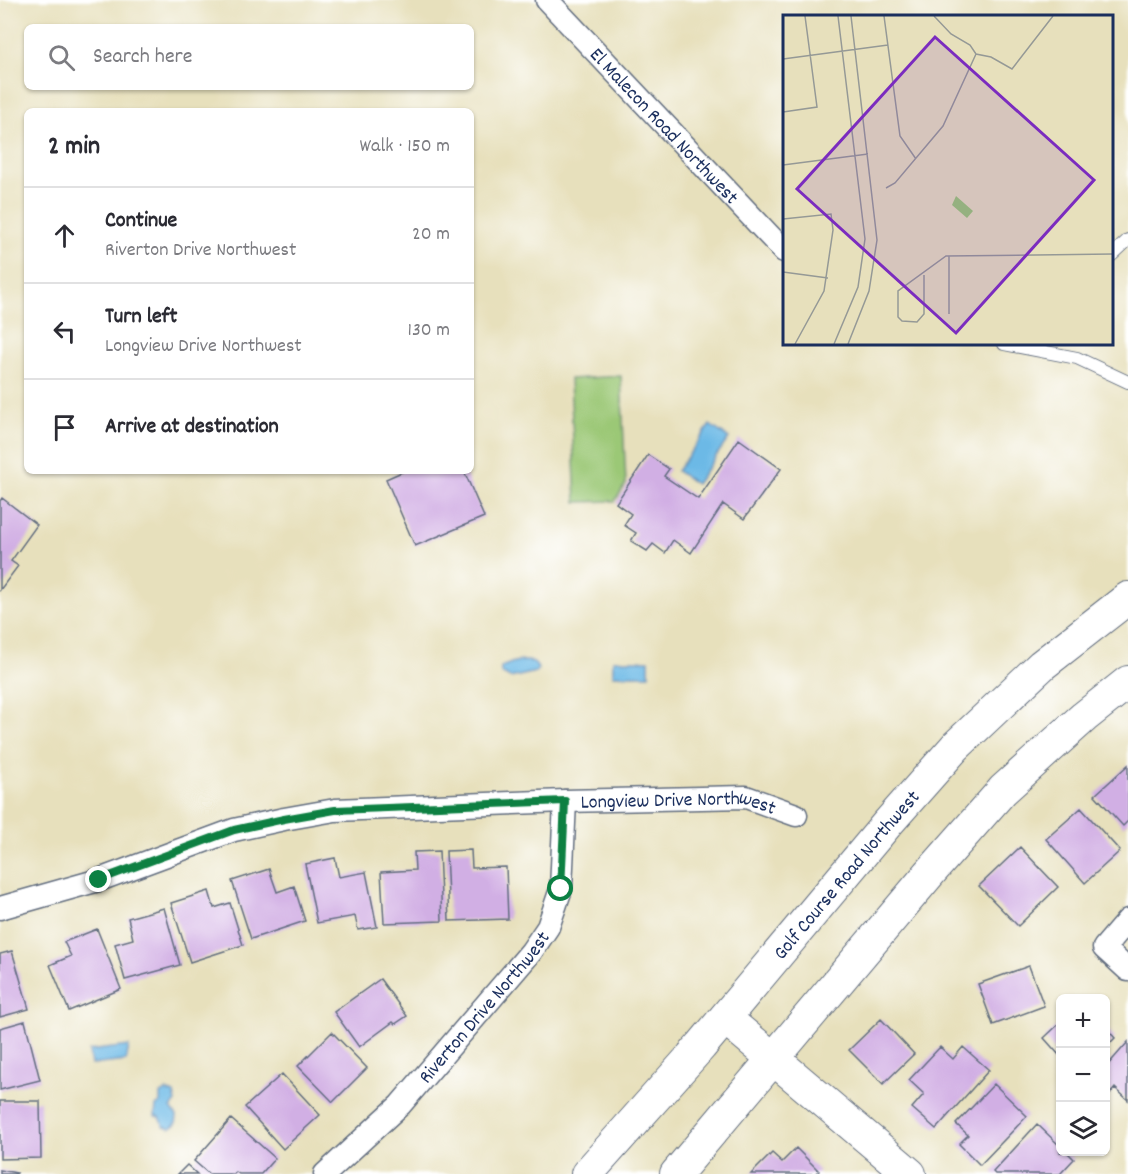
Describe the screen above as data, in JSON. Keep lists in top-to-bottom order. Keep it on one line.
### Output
{"streets":{"main road":["Golf Course Road Northwest"],"street":["El Malecon Road Northwest","Longview Drive Northwest","Riverton Drive Northwest"]},"crossings":[["Longview Drive Northwest","Riverton Drive Northwest"]],"page":{"search":"Search here","heading":["2 min","Walk · 150 m"],"list":[["Continue","Riverton Drive Northwest","20 m"],["Turn left","Longview Drive Northwest","130 m"],"Arrive at destination"],"map_buttons":["+","−"]}}
